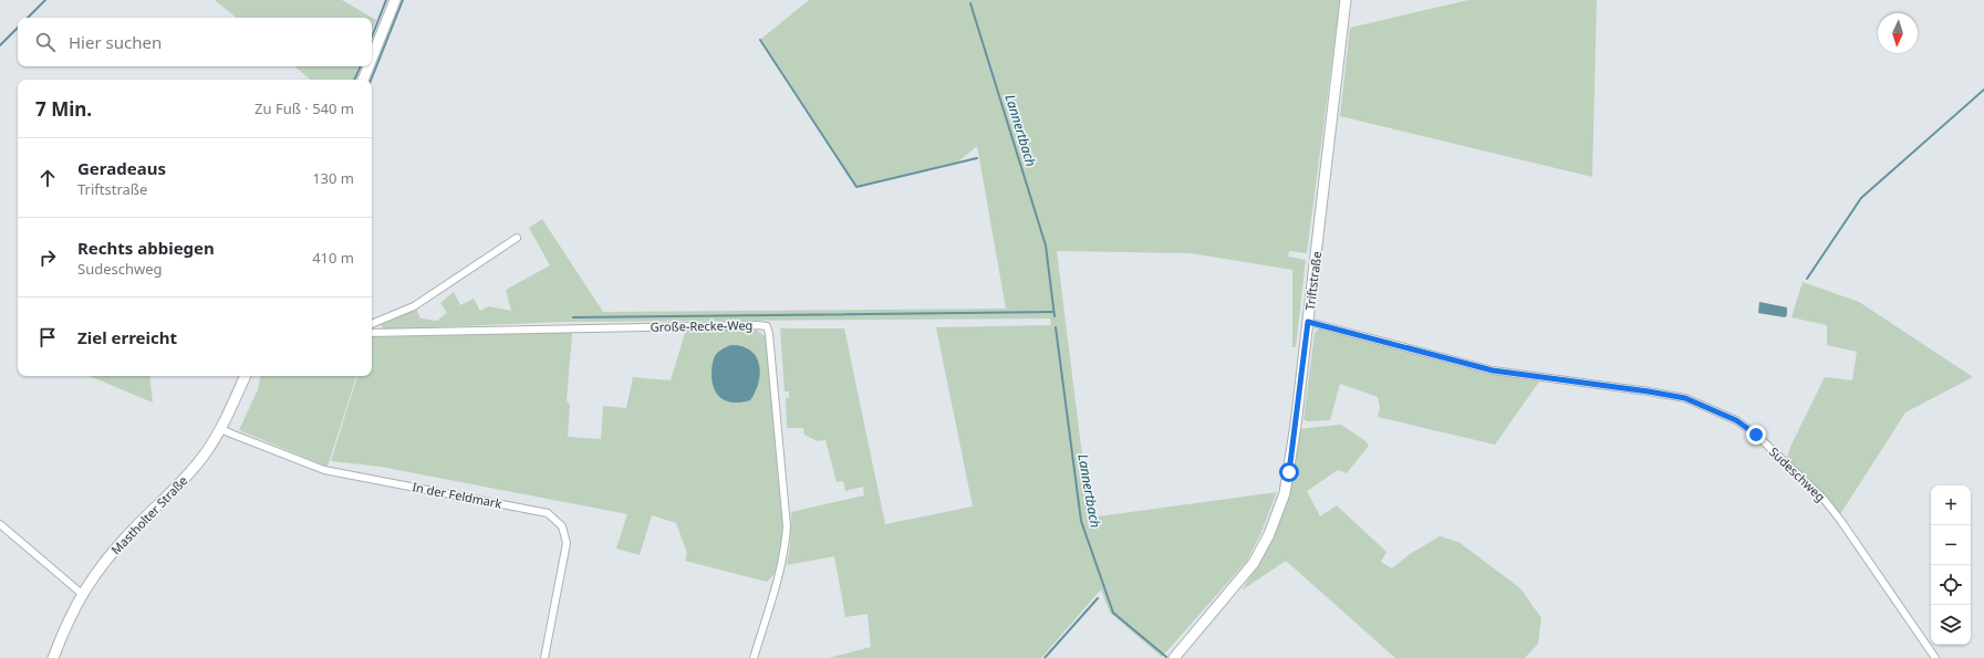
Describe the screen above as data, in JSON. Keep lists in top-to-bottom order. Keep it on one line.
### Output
{"streets":{"street":["Triftstraße","Große-Recke-Weg","Sudeschweg","In der Feldmark","Mastholter Straße"]},"crossings":[["Triftstraße","Sudeschweg"],["In der Feldmark","Mastholter Straße"]],"water":["Lannertbach"],"north":"bottom","page":{"search":"Hier suchen","heading":["7 Min.","Zu Fuß · 540 m"],"list":[["Geradeaus","Triftstraße","130 m"],["Rechts abbiegen","Sudeschweg","410 m"],"Ziel erreicht"],"map_buttons":["+","−"]}}
